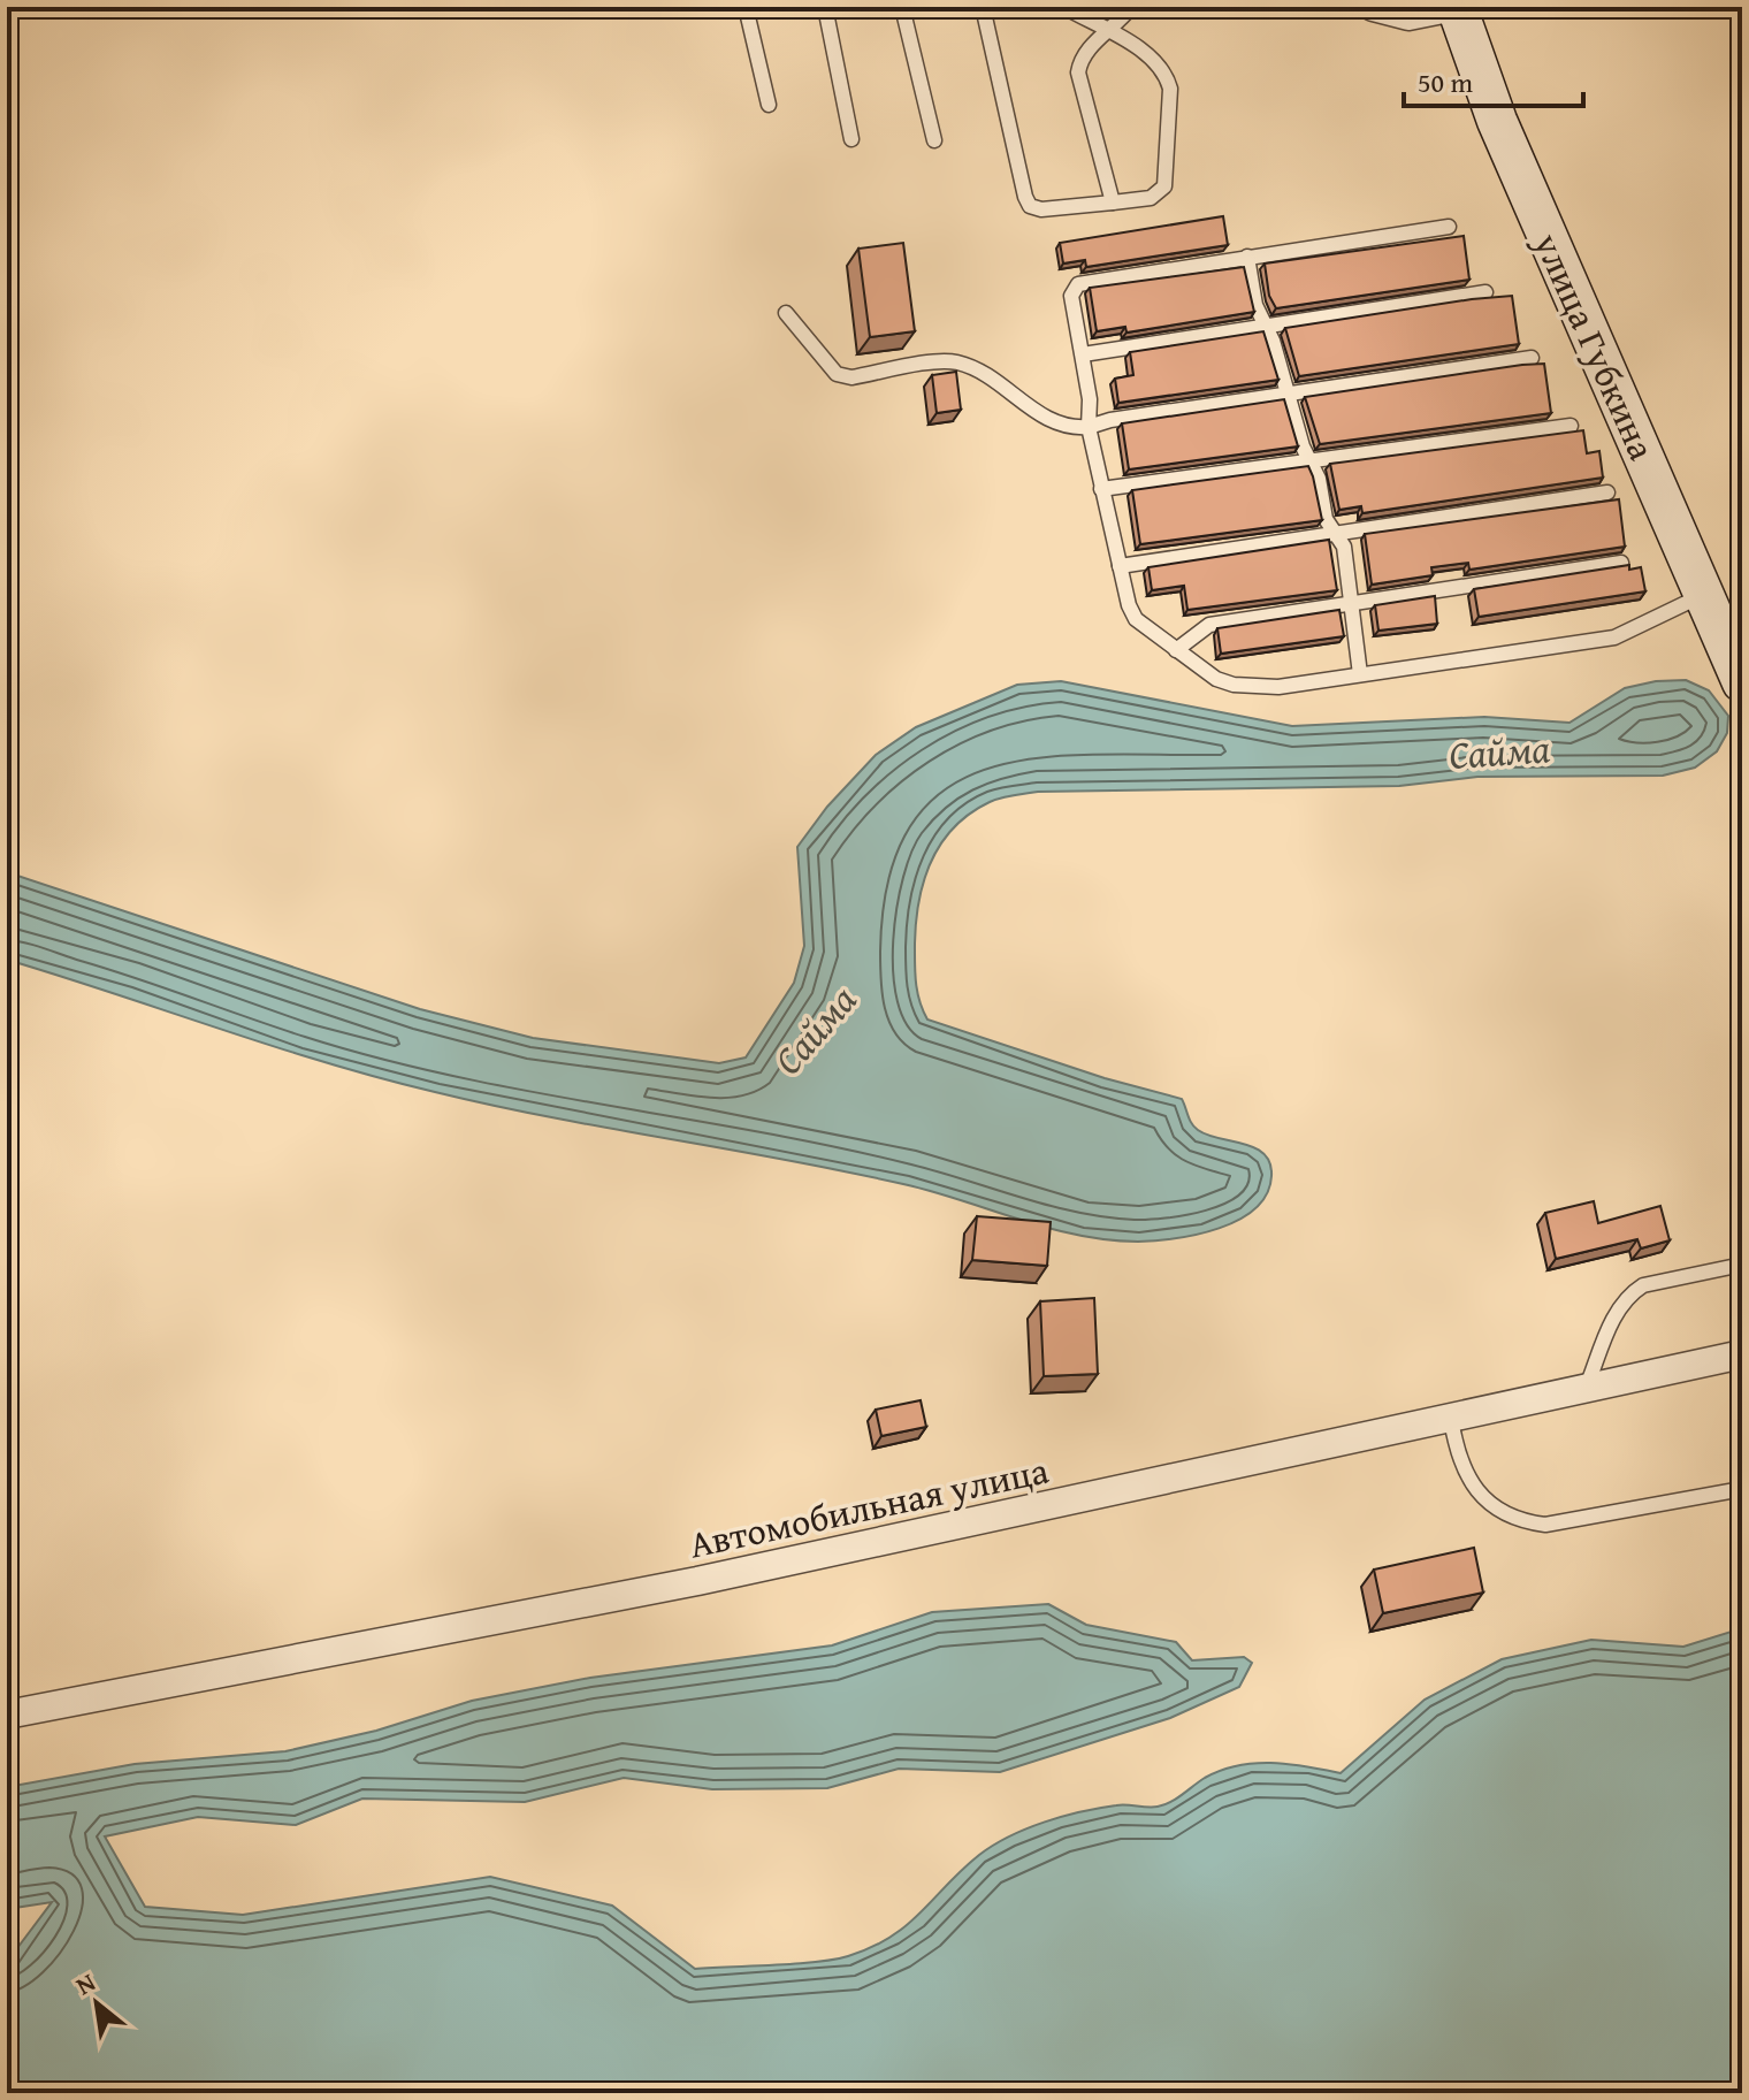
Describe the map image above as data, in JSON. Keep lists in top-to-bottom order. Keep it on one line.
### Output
{"streets":{"street":["улица Губкина","Автомобильная улица"]},"water":["Сайма"],"scale_bar":"50 m","north":"top left"}
